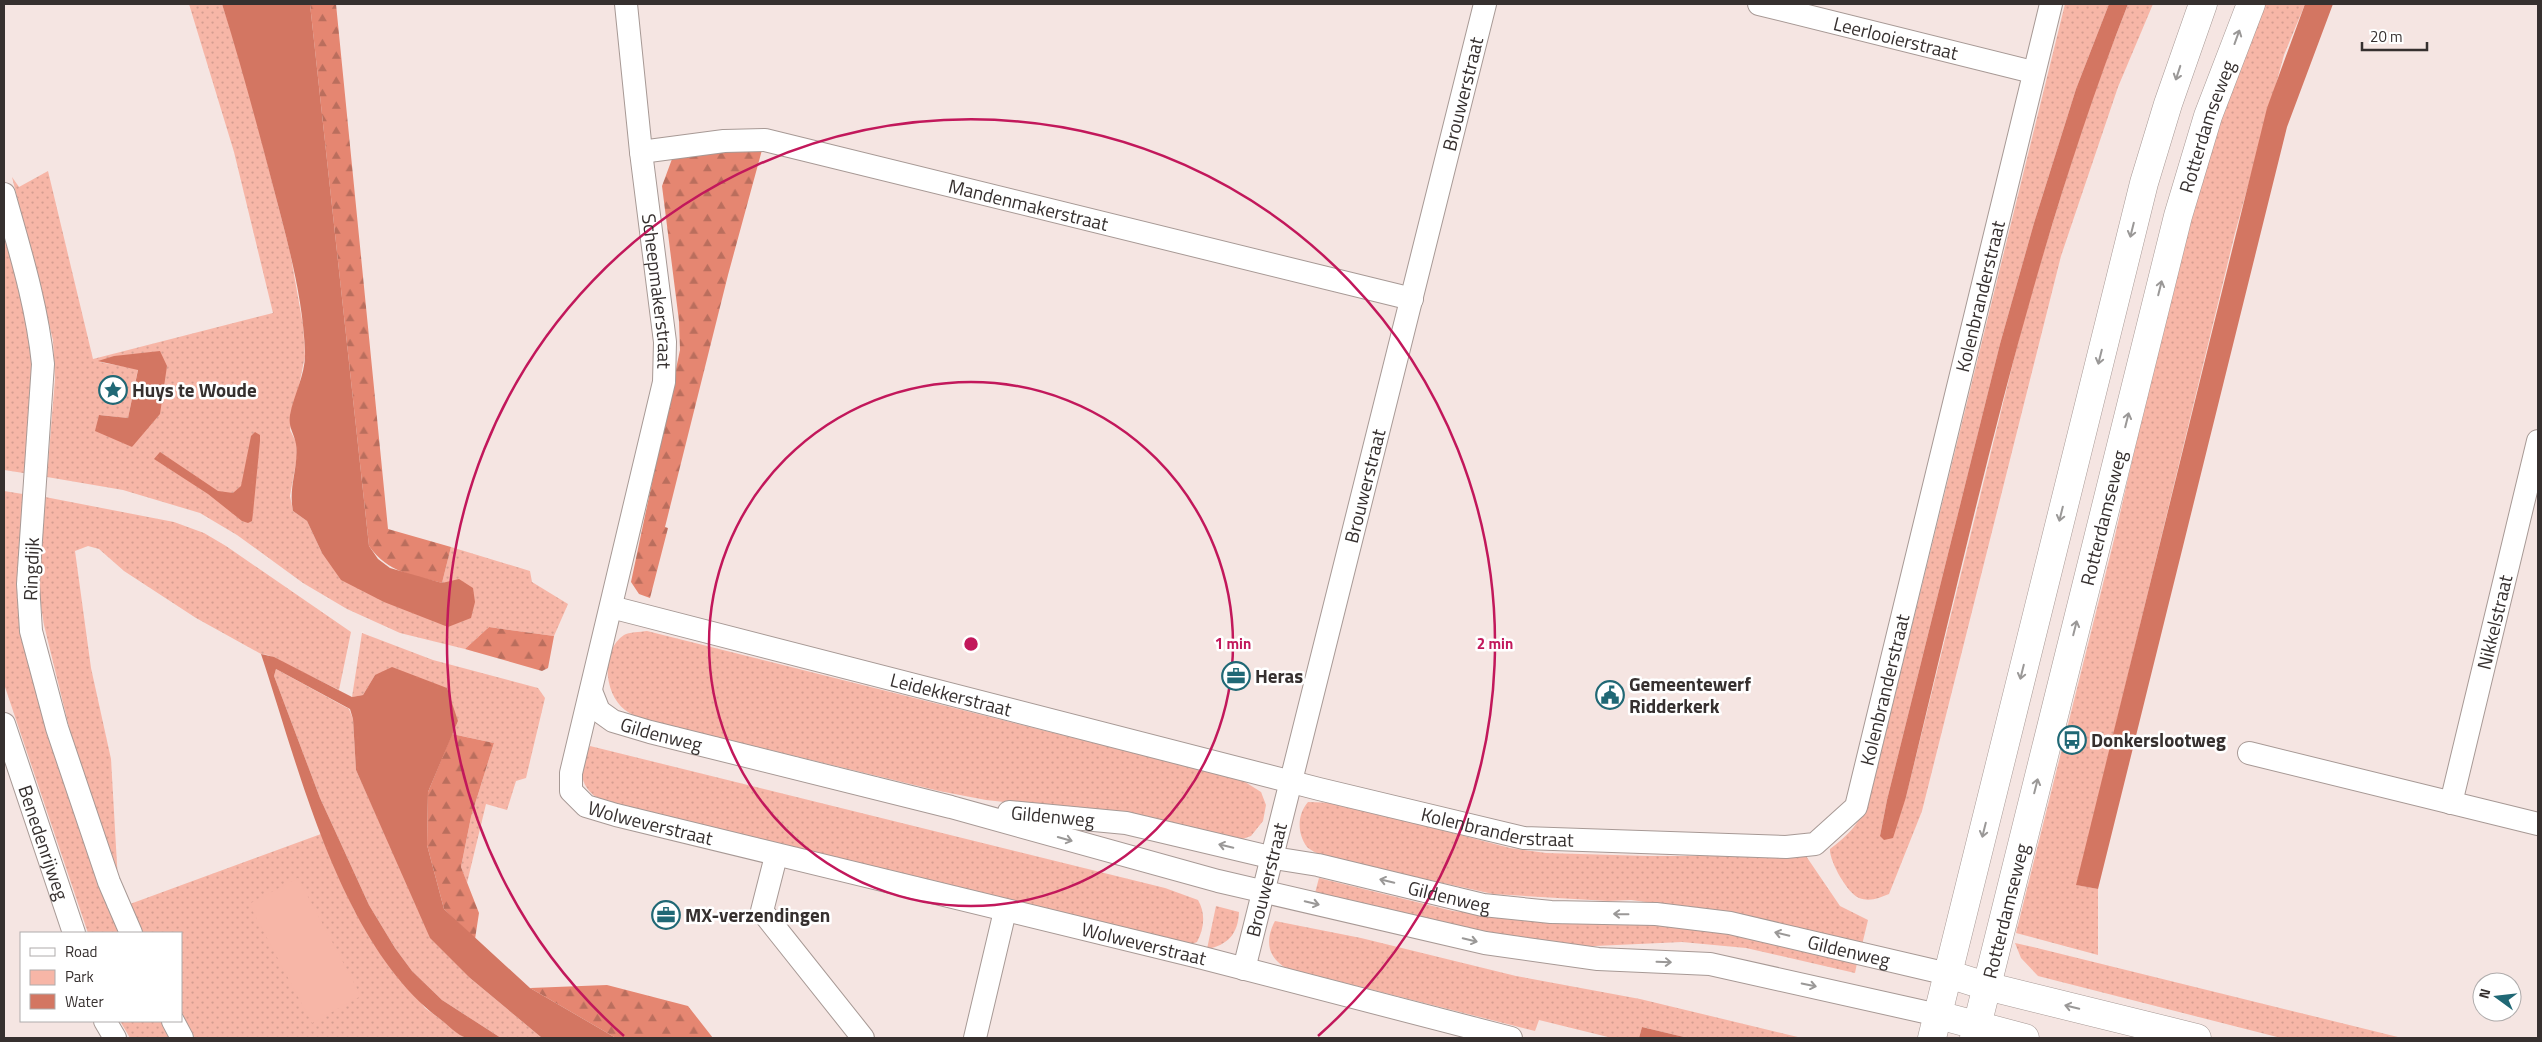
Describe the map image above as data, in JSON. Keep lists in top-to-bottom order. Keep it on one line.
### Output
{"streets":{"main road":["Rotterdamseweg"],"street":["Leerlooierstraat","Brouwerstraat","Mandenmakerstraat","Scheepmakerstraat","Kolenbranderstraat","Ringdijk","Nikkelstraat","Leidekkerstraat","Gildenweg","Wolweverstraat","Benedenrijweg"]},"crossings":[["Leerlooierstraat","Kolenbranderstraat"],["Brouwerstraat","Mandenmakerstraat"],["Brouwerstraat","Kolenbranderstraat"],["Brouwerstraat","Leidekkerstraat"],["Brouwerstraat","Gildenweg"],["Brouwerstraat","Wolweverstraat"],["Mandenmakerstraat","Scheepmakerstraat"],["Scheepmakerstraat","Leidekkerstraat"],["Scheepmakerstraat","Gildenweg"],["Scheepmakerstraat","Wolweverstraat"],["Kolenbranderstraat","Leidekkerstraat"],["Gildenweg","Wolweverstraat"]],"places":{"place":["Huys te Woude"],"office":["Heras","MX-verzendingen"],"public building":["Gemeentewerf Ridderkerk"],"bus stop":["Donkerslootweg"]},"legend":["Road","Park","Water"],"scale_bar":"20 m","north":"left","rings":["1 min","2 min"]}
